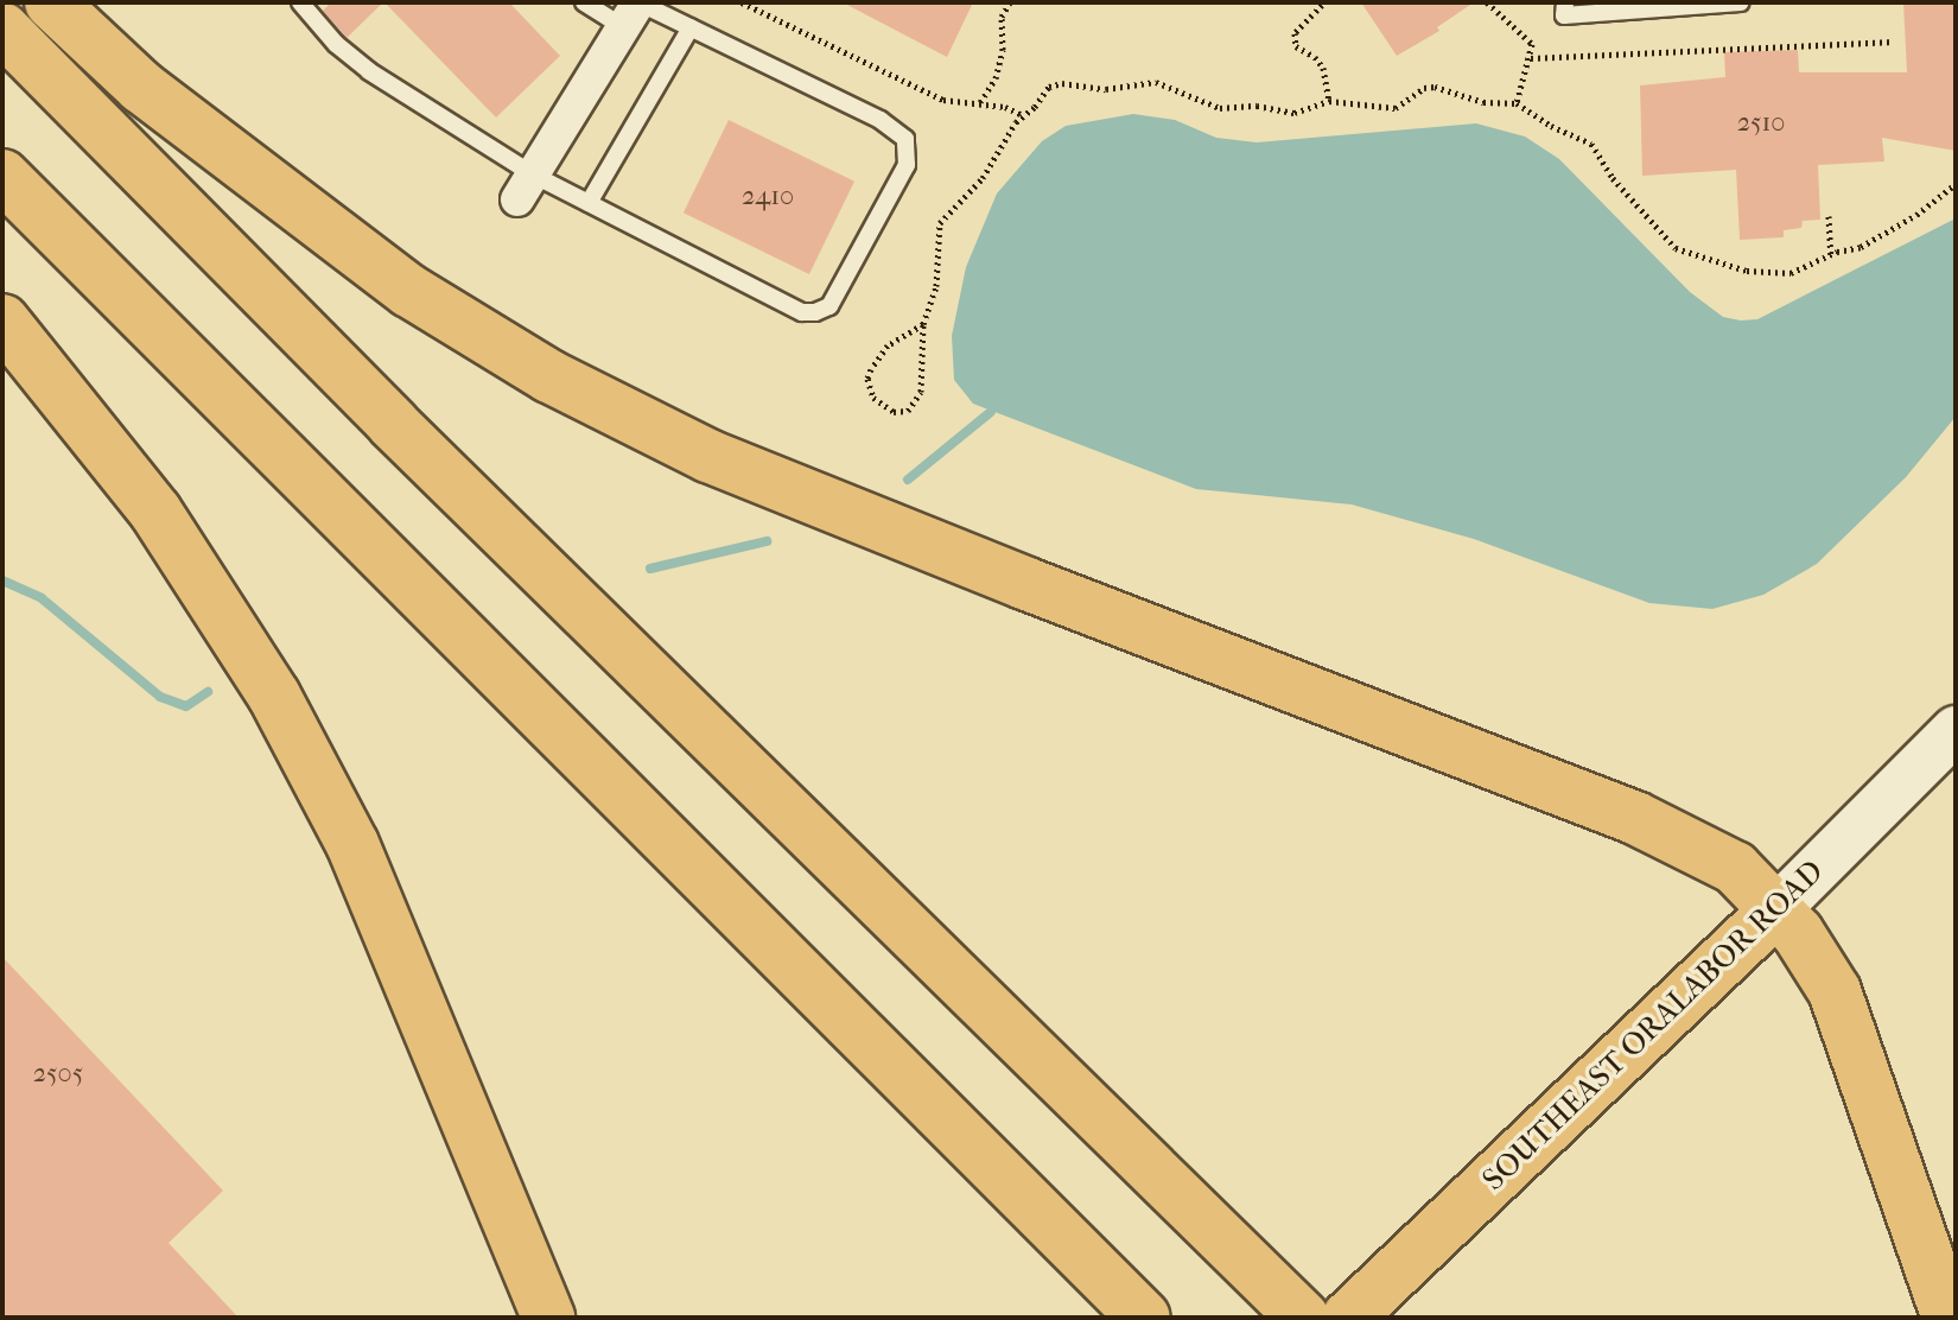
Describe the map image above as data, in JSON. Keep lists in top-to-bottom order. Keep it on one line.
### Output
{"streets":{"main road":["SOUTHEAST ORALABOR ROAD"]},"house_numbers":["2510","2410","2505"]}
